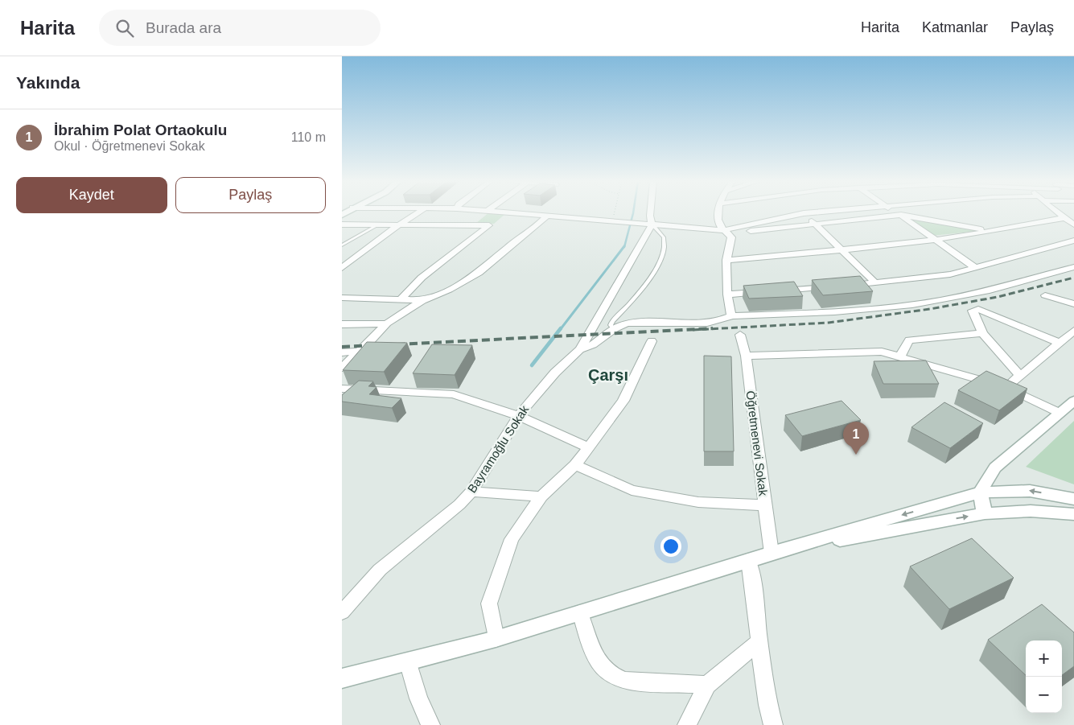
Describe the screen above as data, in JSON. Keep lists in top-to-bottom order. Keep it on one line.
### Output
{"streets":{"street":["Öğretmenevi Sokak","Bayramoğlu Sokak"]},"districts":["Çarşı"],"page":{"header":"Harita","search":"Burada ara","nav":["Harita","Katmanlar","Paylaş"],"heading":"Yakında","list":[{"mark":"1","name":"İbrahim Polat Ortaokulu","note":"Okul · Öğretmenevi Sokak","value":"110 m"}],"buttons":["Kaydet","Paylaş"],"pins":"1","map_buttons":["+","−"]}}
